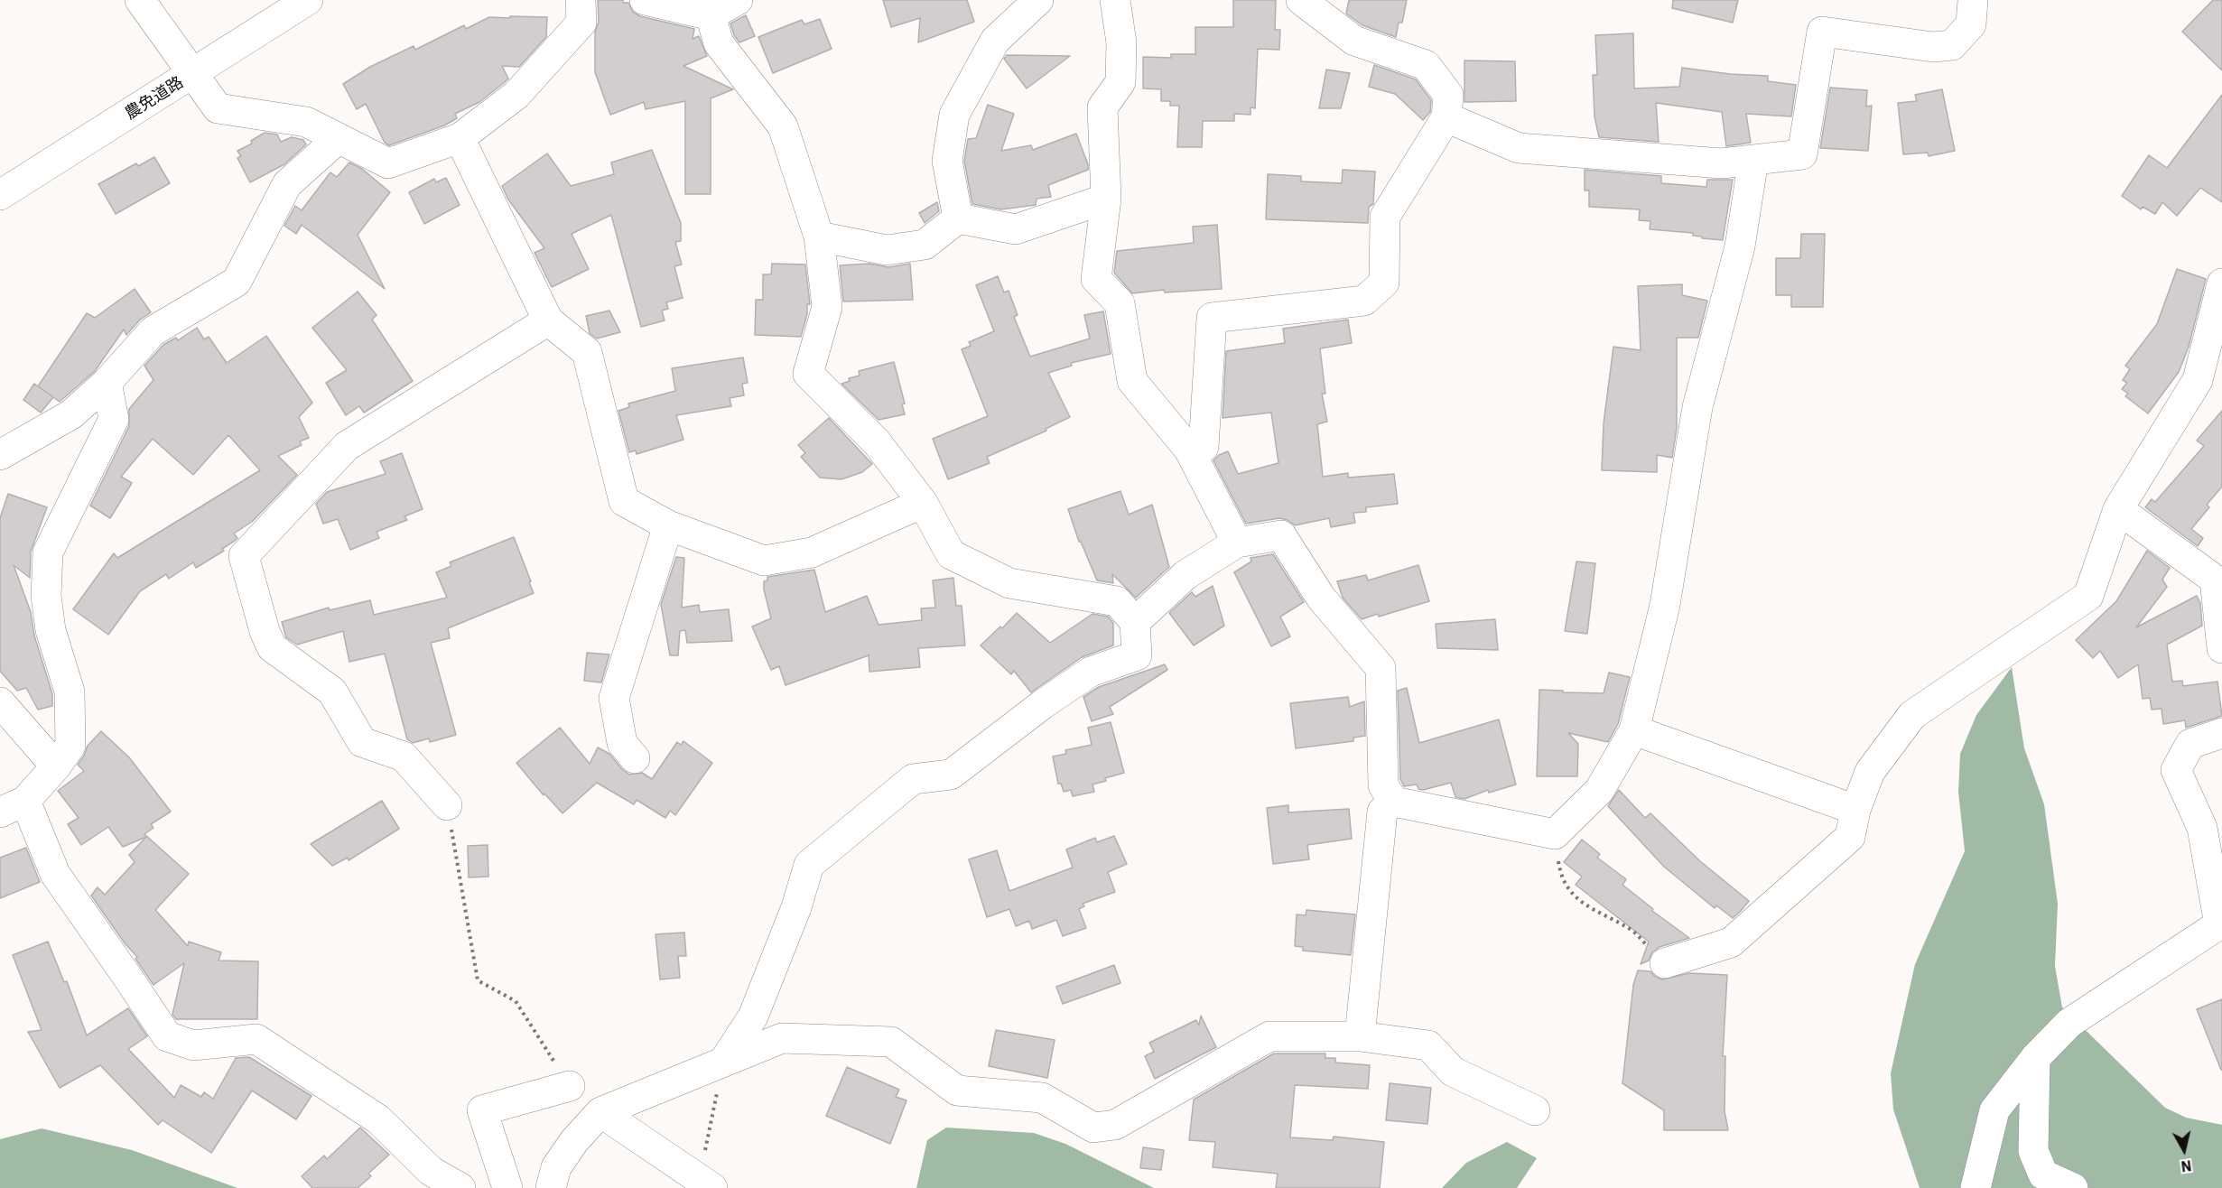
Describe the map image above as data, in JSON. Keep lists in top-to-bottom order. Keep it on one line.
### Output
{"streets":{"street":["農免道路"]},"north":"bottom"}
